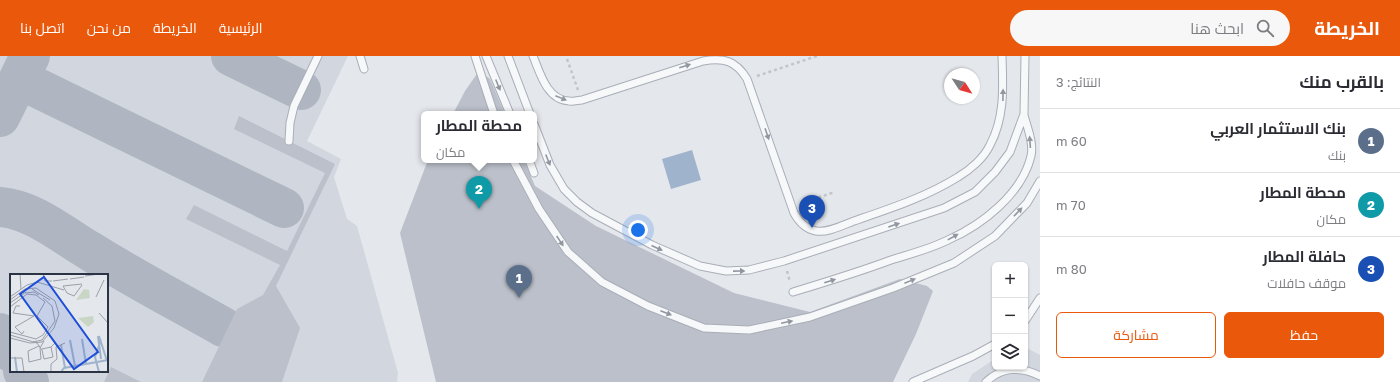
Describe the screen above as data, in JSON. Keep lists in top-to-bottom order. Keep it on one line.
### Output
{"north":"bottom right","page":{"header":"الخريطة","search":"ابحث هنا","nav":["الرئيسية","الخريطة","من نحن","اتصل بنا"],"heading":["بالقرب منك","النتائج: 3"],"list":[{"mark":"1","name":"بنك الاستثمار العربي","note":"بنك","value":"60 m"},{"mark":"2","name":"محطة المطار","note":"مكان","value":"70 m"},{"mark":"3","name":"حافلة المطار","note":"موقف حافلات","value":"80 m"}],"popup":["محطة المطار","مكان"],"pins":["2","3","1"],"map_buttons":["+","−"],"buttons":["حفظ","مشاركة"]}}
